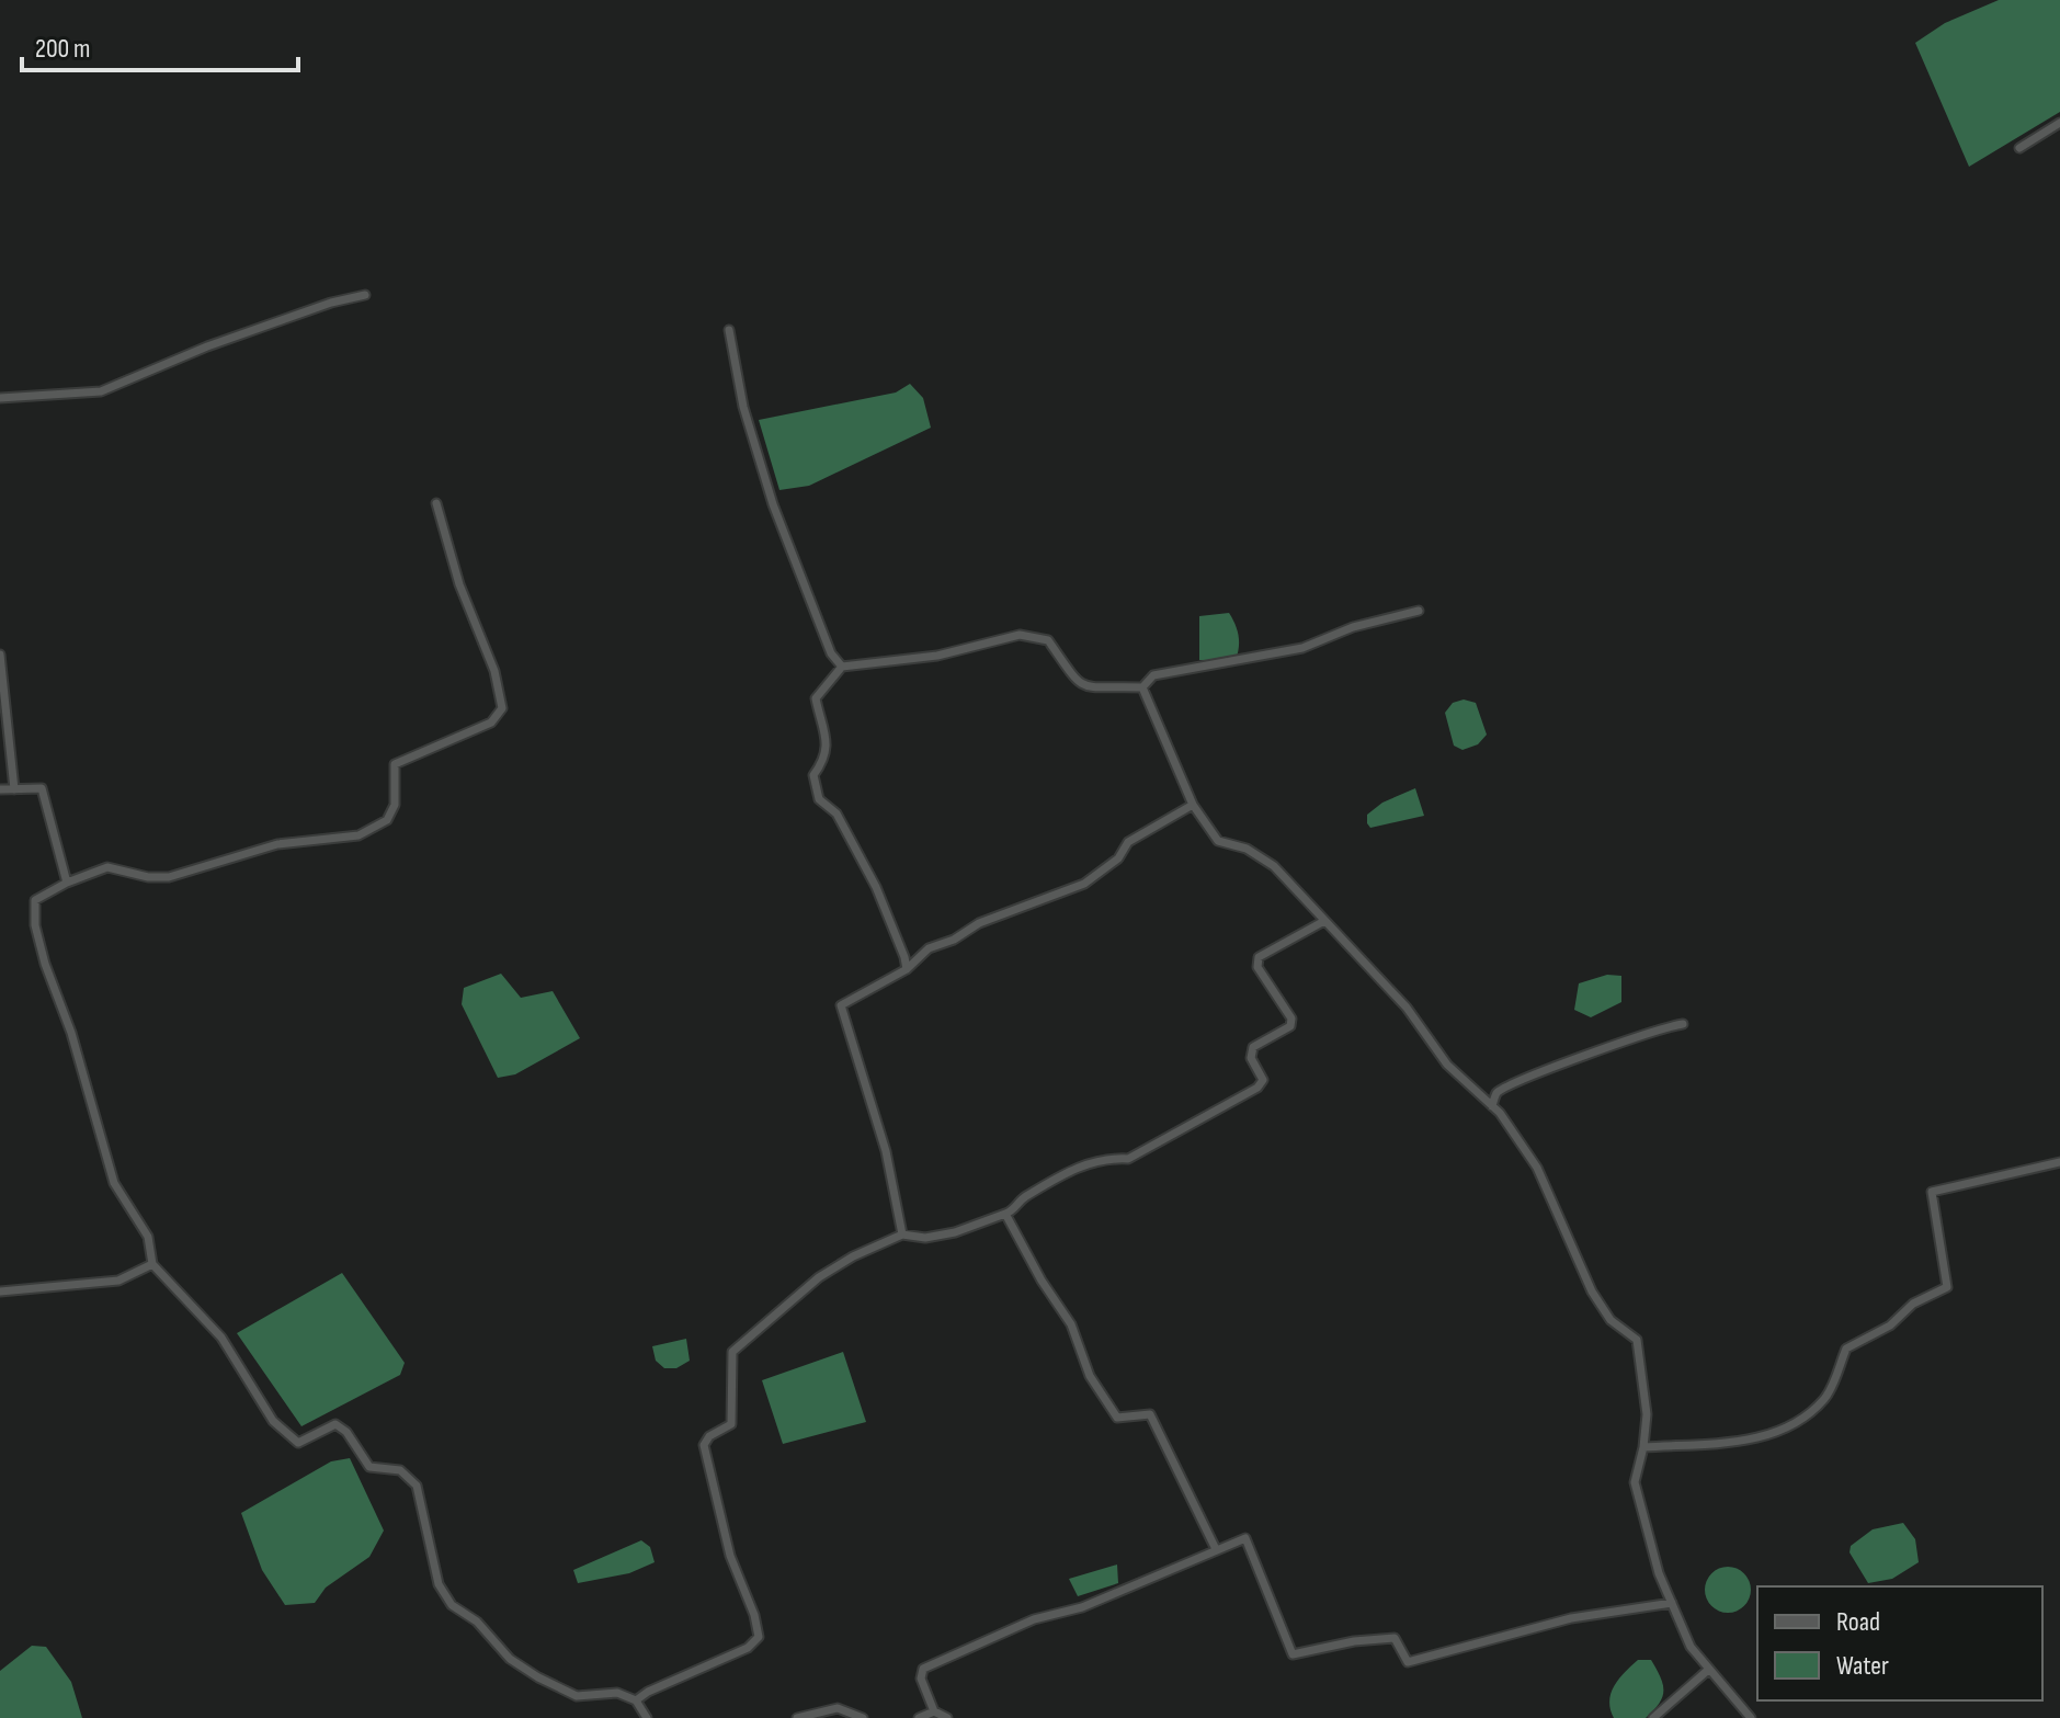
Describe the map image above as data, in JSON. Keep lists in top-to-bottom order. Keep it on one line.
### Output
{"legend":["Road","Water"],"scale_bar":"200 m"}
